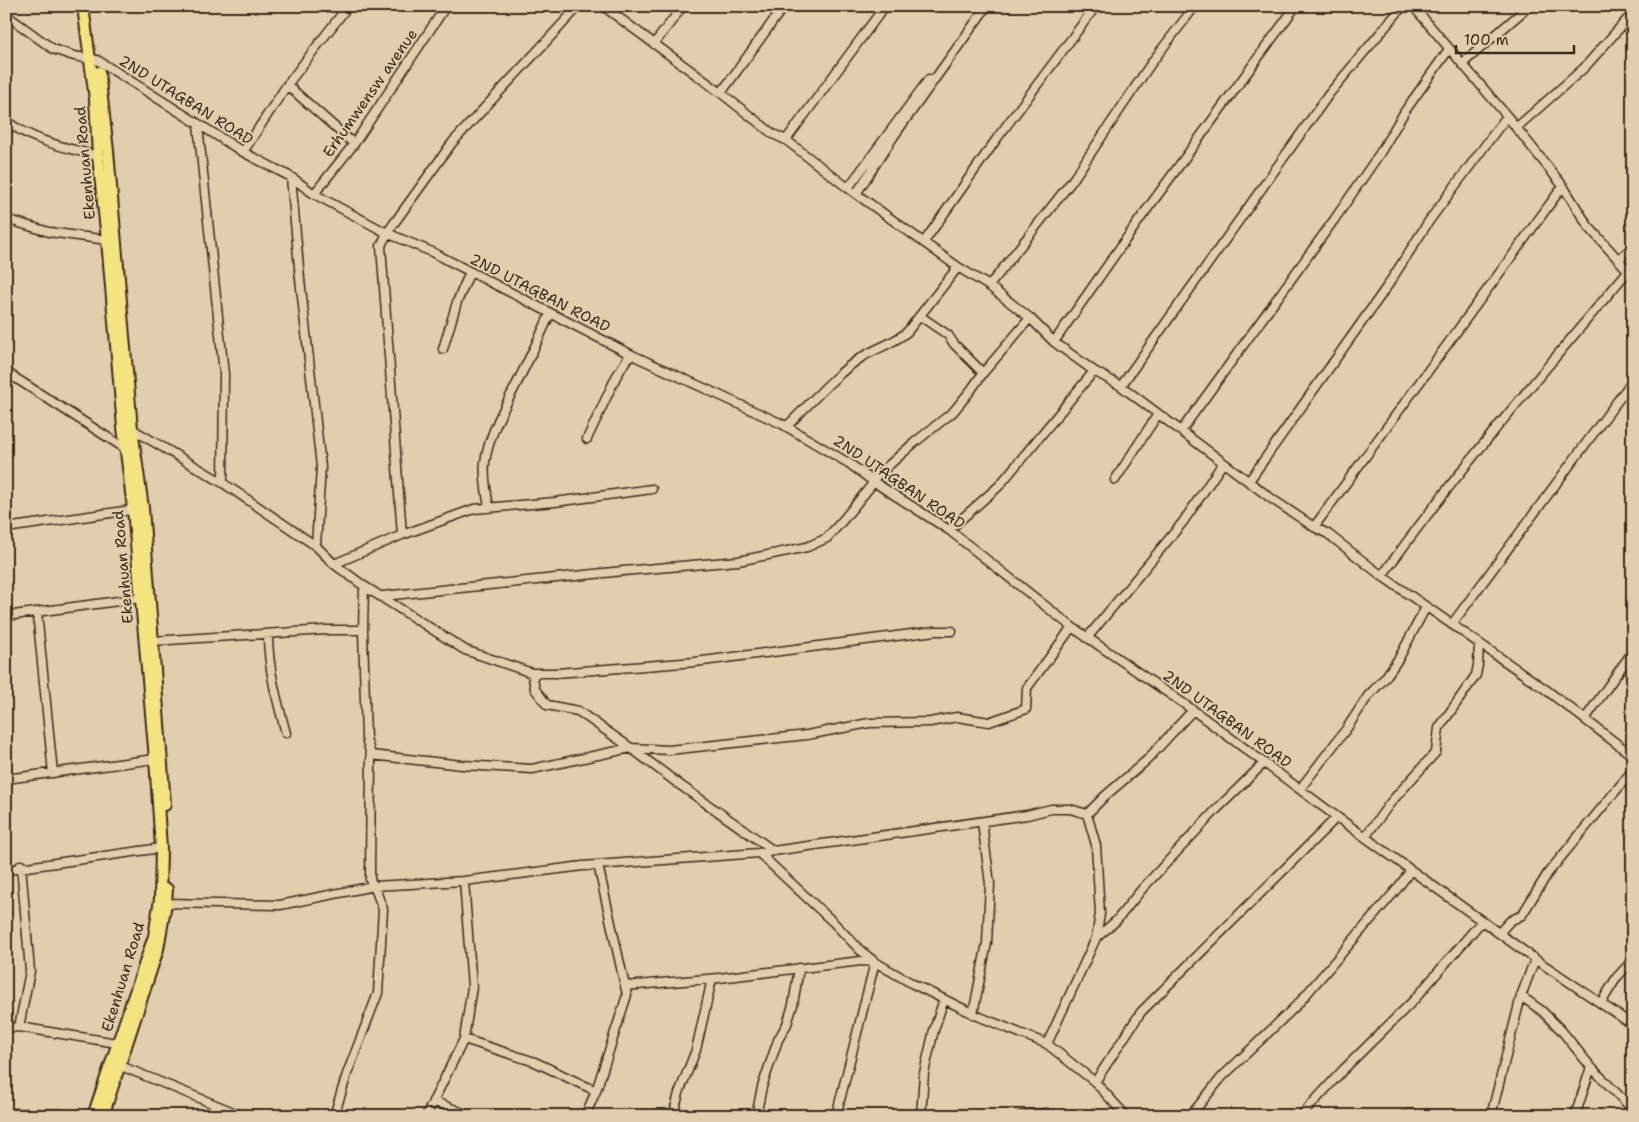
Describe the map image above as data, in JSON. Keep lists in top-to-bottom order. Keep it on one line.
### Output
{"streets":{"main road":["Ekenhuan Road"],"street":["Erhumwensw avenue","2ND UTAGBAN ROAD"]},"crossings":[["Erhumwensw avenue","2ND UTAGBAN ROAD"],["2ND UTAGBAN ROAD","Ekenhuan Road"]],"scale_bar":"100 m"}
